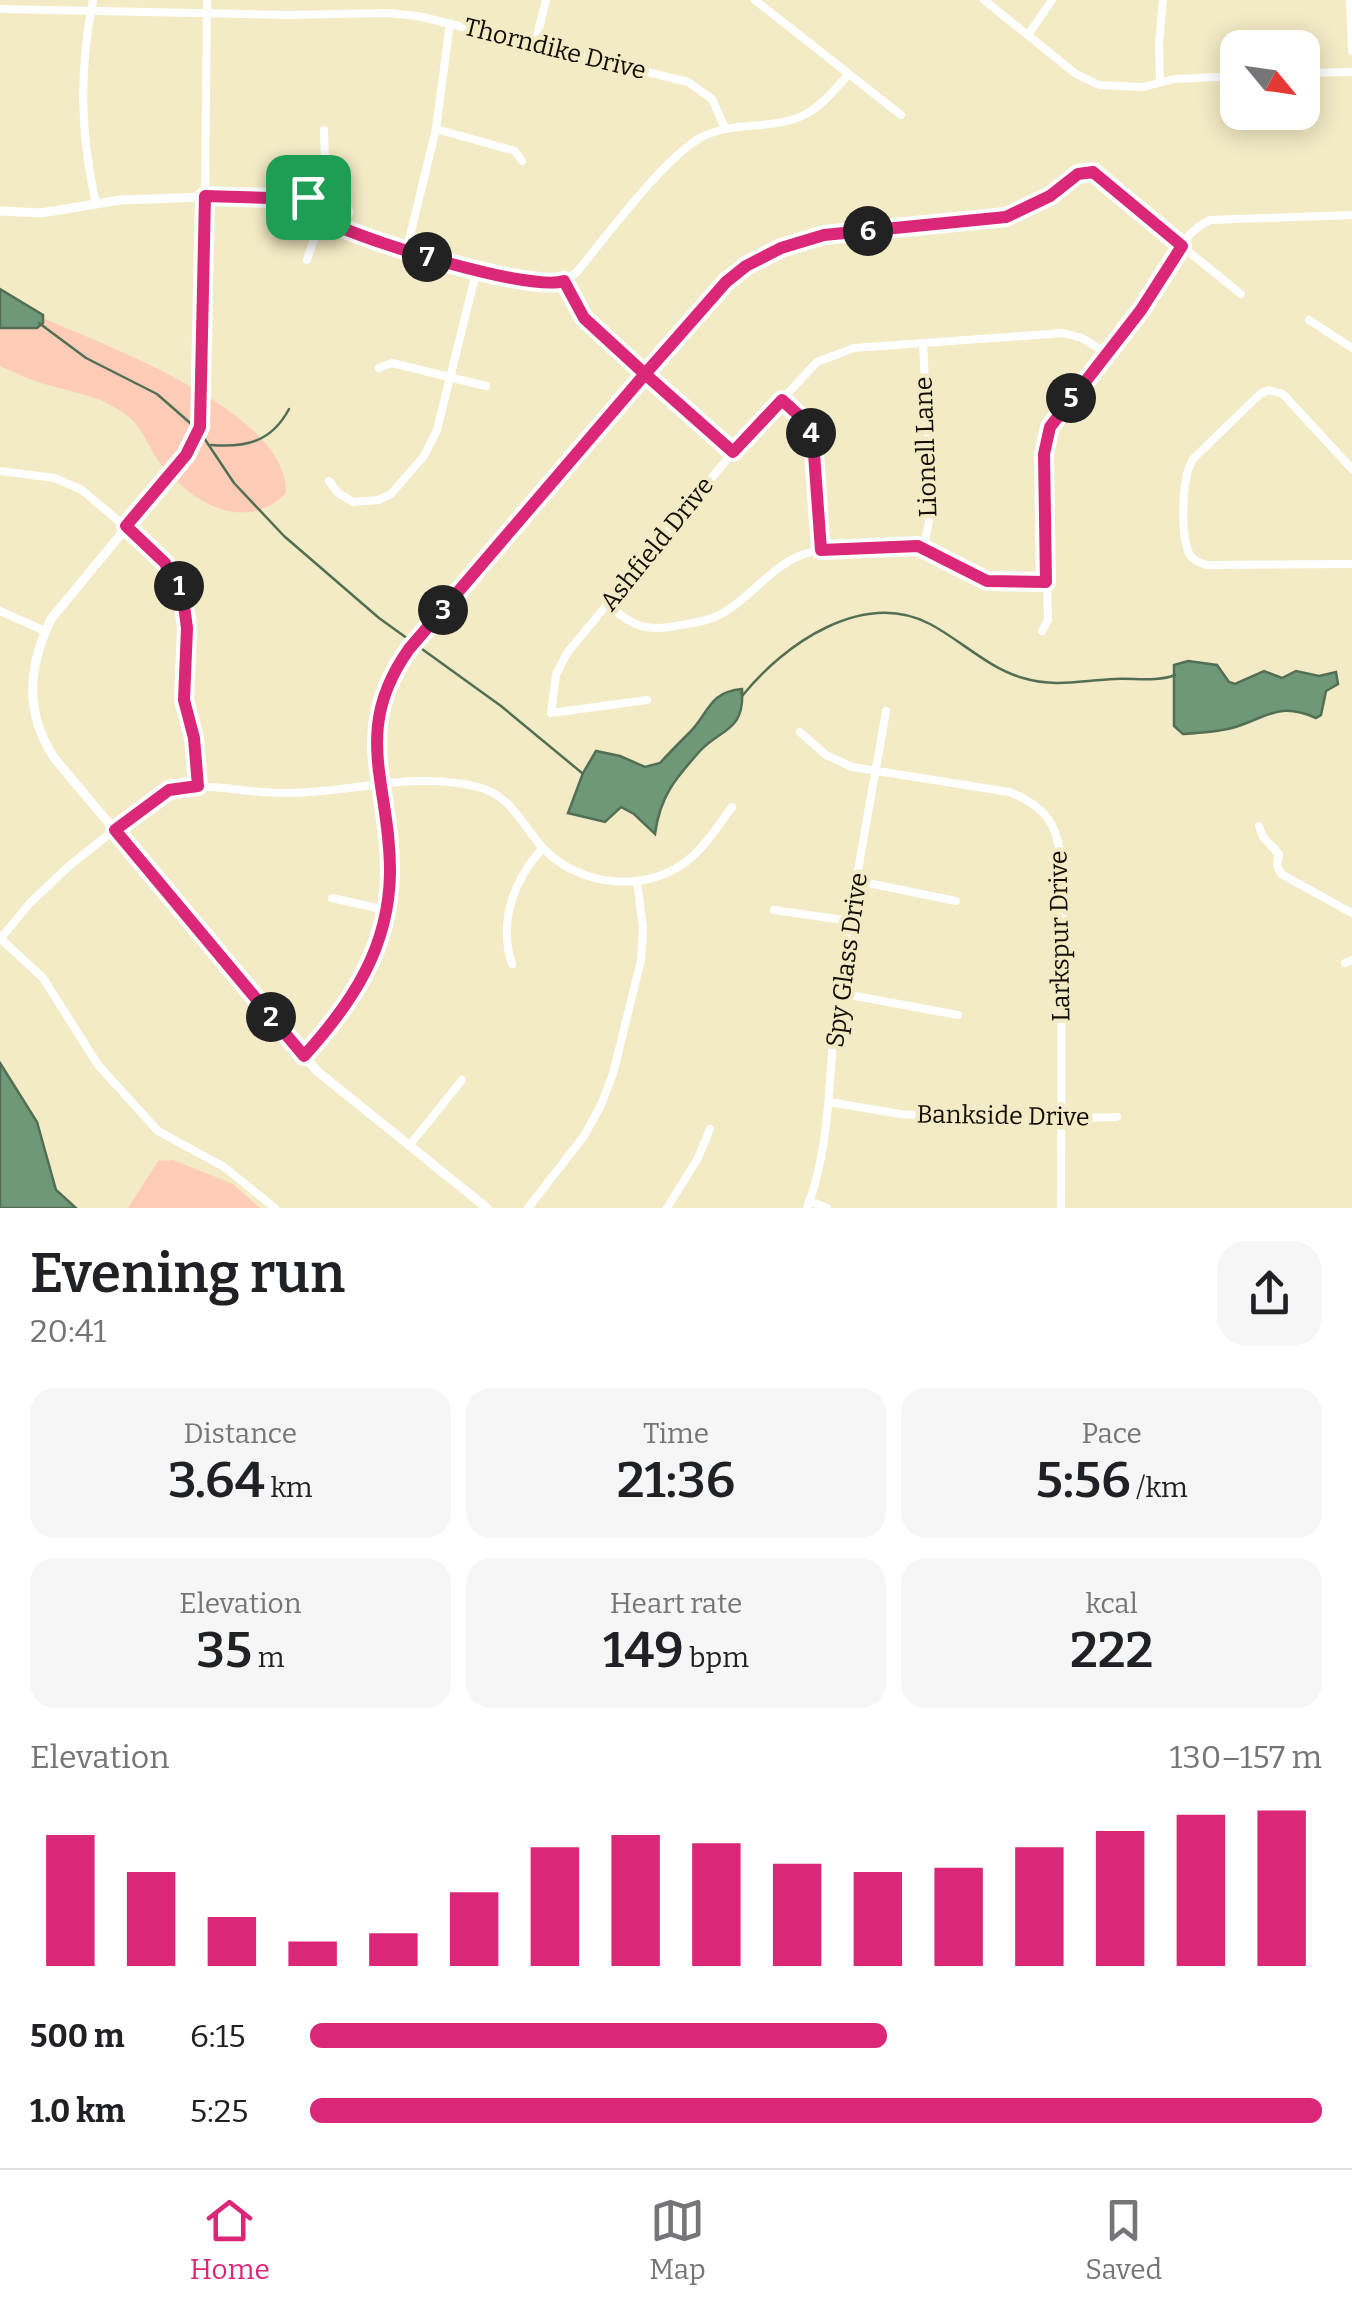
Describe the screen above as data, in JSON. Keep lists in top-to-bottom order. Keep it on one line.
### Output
{"streets":{"street":["Thorndike Drive","Lionell Lane","Ashfield Drive","Larkspur Drive","Spy Glass Drive","Bankside Drive"]},"crossings":[["Lionell Lane","Ashfield Drive"],["Larkspur Drive","Spy Glass Drive"],["Larkspur Drive","Bankside Drive"],["Spy Glass Drive","Bankside Drive"]],"north":"bottom right","page":{"pins":["6","7","5","4","1","3","2"],"heading":["Evening run","20:41"],"stats":[["Distance","3.64 km"],["Time","21:36"],["Pace","5:56 /km"],["Elevation","35 m"],["Heart rate","149 bpm"],["kcal","222"]],"chart":["Elevation","130–157 m"],"list":[{"name":"500 m","note":"6:15"},{"name":"1.0 km","note":"5:25"}],"tabs":["Home","Map","Saved"]}}
